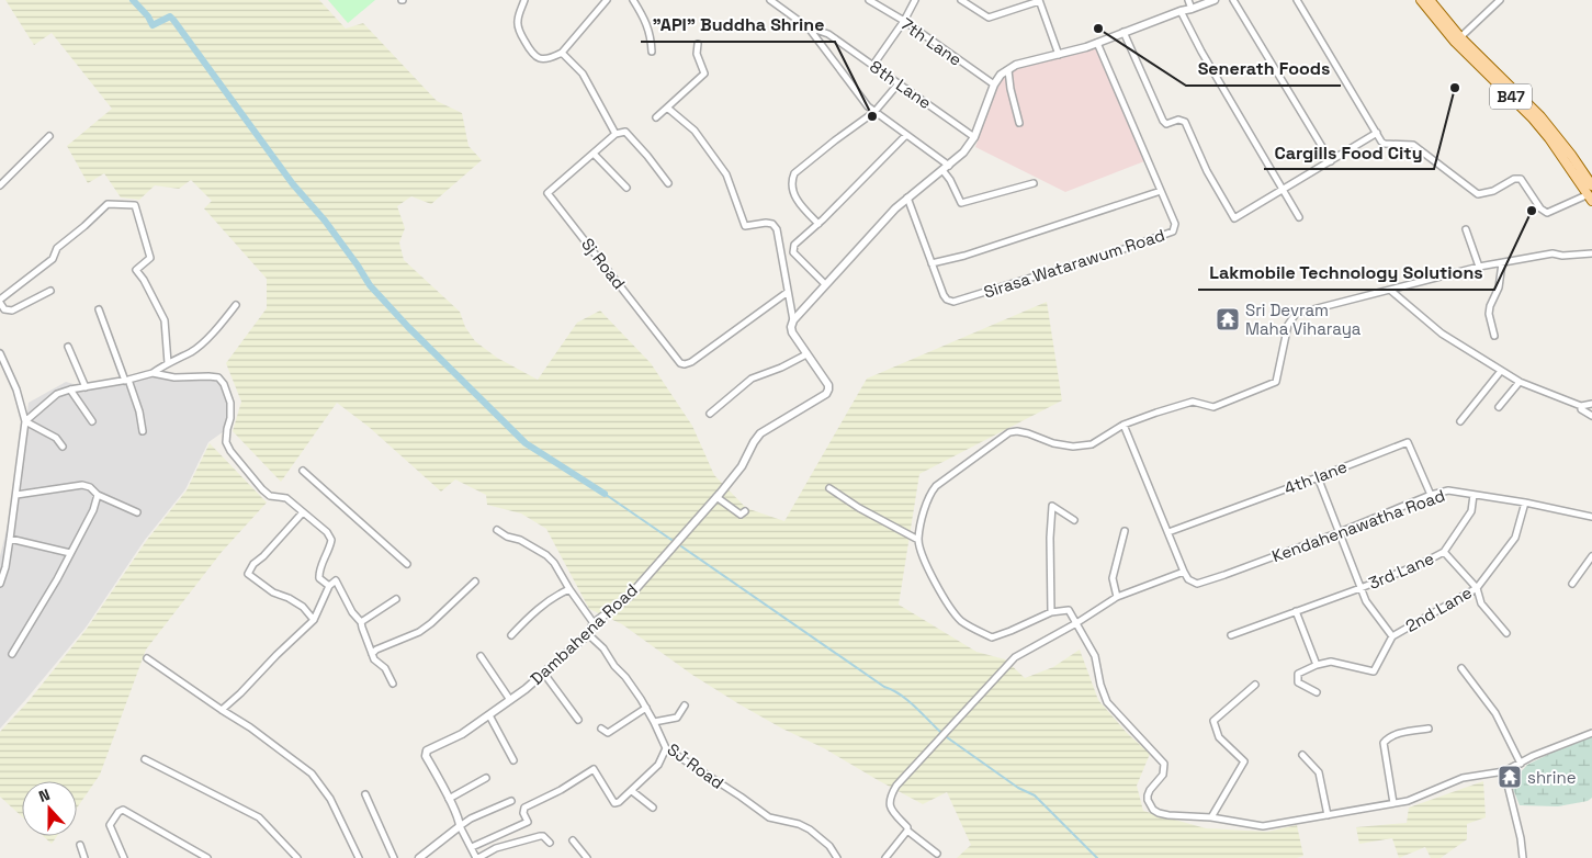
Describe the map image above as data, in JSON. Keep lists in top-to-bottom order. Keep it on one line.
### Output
{"streets":{"main road":["B47"],"street":["7th Lane","8th Lane","Sj Road","Sirasa Watarawum Road","4th lane","Kendahenawatha Road","3rd Lane","2nd Lane","Dambahena Road","SJ Road"]},"crossings":[["4th lane","Kendahenawatha Road"],["Kendahenawatha Road","3rd Lane"],["Kendahenawatha Road","2nd Lane"],["Dambahena Road","SJ Road"]],"places":{"other":["Senerath Foods","Cargills Food City","\"API\" Buddha Shrine","Lakmobile Technology Solutions"],"temple":["Sri Devram Maha Viharaya","shrine"]},"north":"top"}
